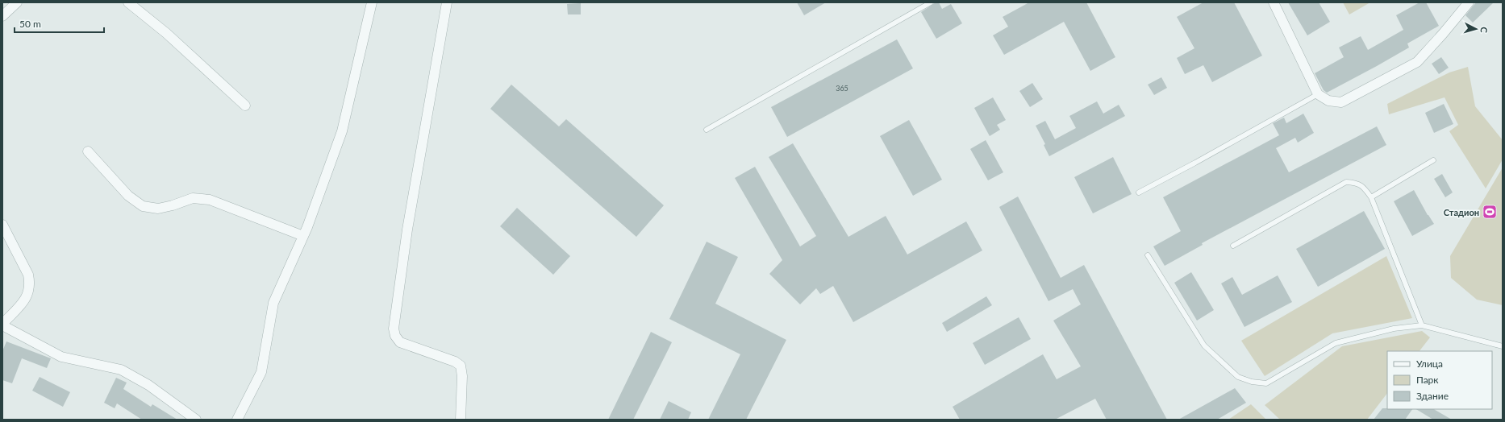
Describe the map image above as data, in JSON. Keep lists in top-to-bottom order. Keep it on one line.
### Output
{"places":{"sports":["Стадион"]},"house_numbers":["365"],"legend":["Улица","Парк","Здание"],"scale_bar":"50 m","north":"right"}
